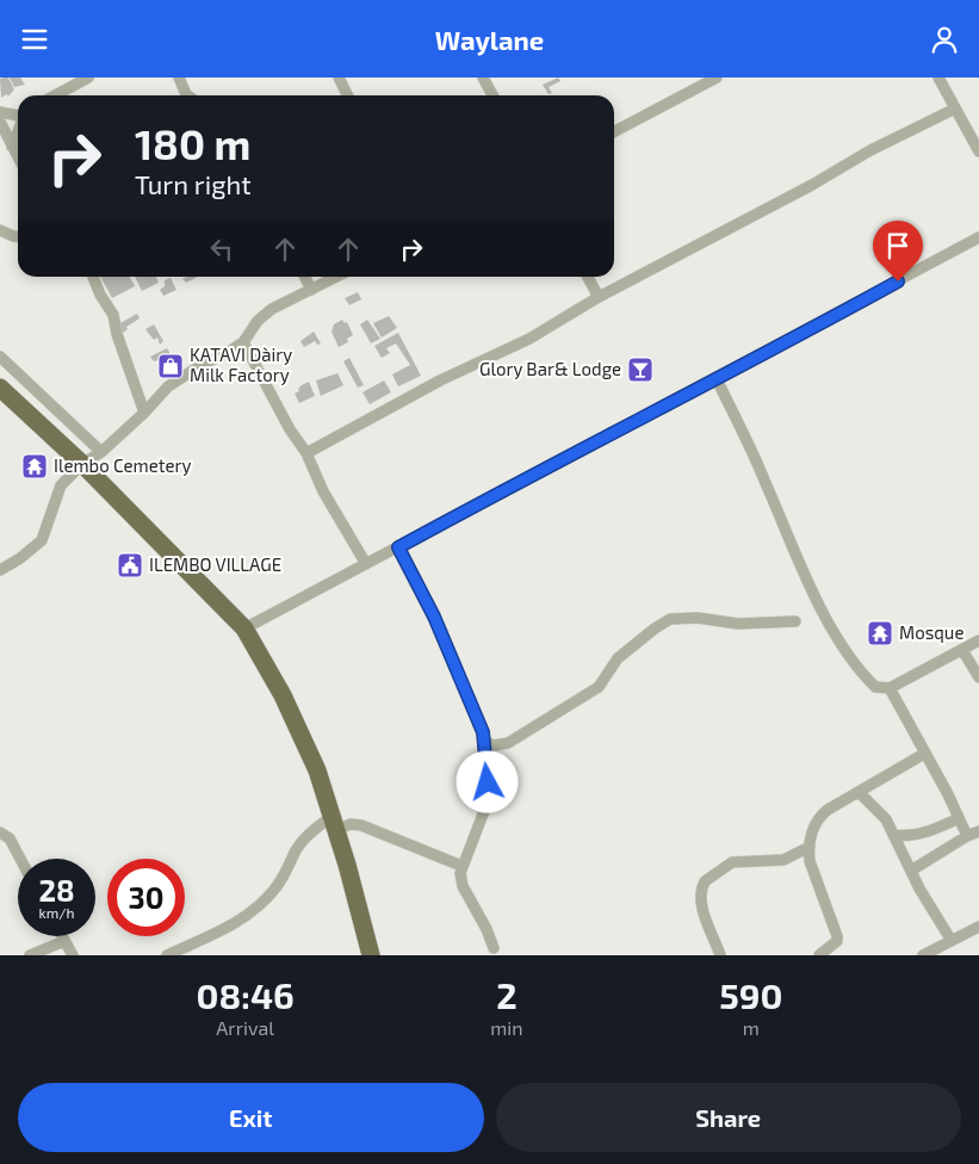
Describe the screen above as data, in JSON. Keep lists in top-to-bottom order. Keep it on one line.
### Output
{"places":{"shop":["KATAVI Dàiry Milk Factory"],"bar":["Glory Bar& Lodge"],"temple":["Ilembo Cemetery","Mosque"],"public building":["ILEMBO VILLAGE"]},"page":{"header":"Waylane","turn":["180 m","Turn right"],"speed":"28 km/h","limit":"30","eta":["08:46","Arrival","2","min","590","m"],"buttons":["Exit","Share"]}}
